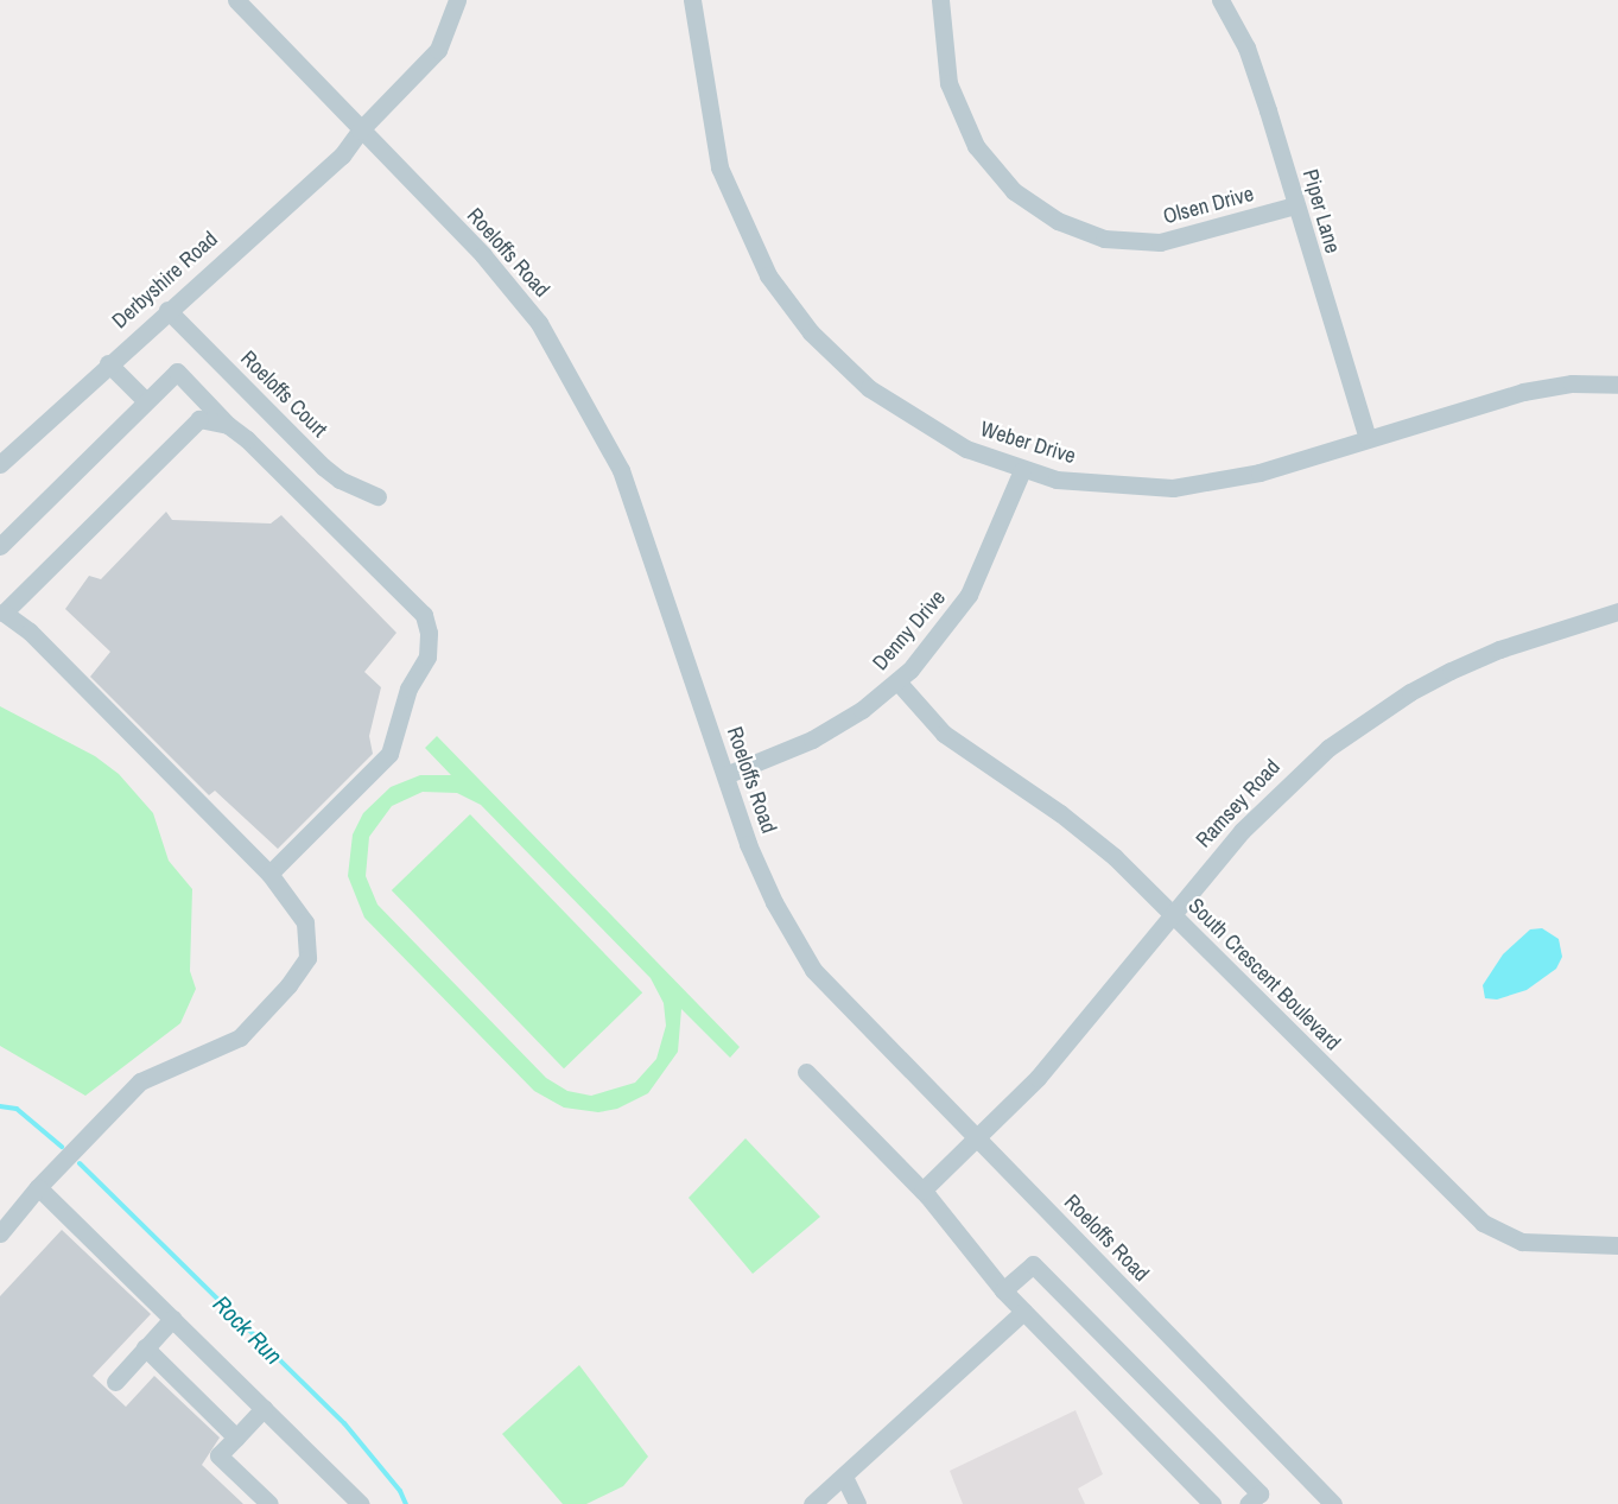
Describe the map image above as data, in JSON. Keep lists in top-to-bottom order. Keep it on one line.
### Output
{"streets":{"street":["Olsen Drive","Piper Lane","Roeloffs Road","Derbyshire Road","Roeloffs Court","Weber Drive","Denny Drive","Ramsey Road","South Crescent Boulevard"]},"crossings":[["Olsen Drive","Piper Lane"],["Piper Lane","Weber Drive"],["Roeloffs Road","Derbyshire Road"],["Roeloffs Road","Denny Drive"],["Roeloffs Road","Ramsey Road"],["Derbyshire Road","Roeloffs Court"],["Weber Drive","Denny Drive"],["Denny Drive","South Crescent Boulevard"],["Ramsey Road","South Crescent Boulevard"]],"water":["Rock Run"]}
